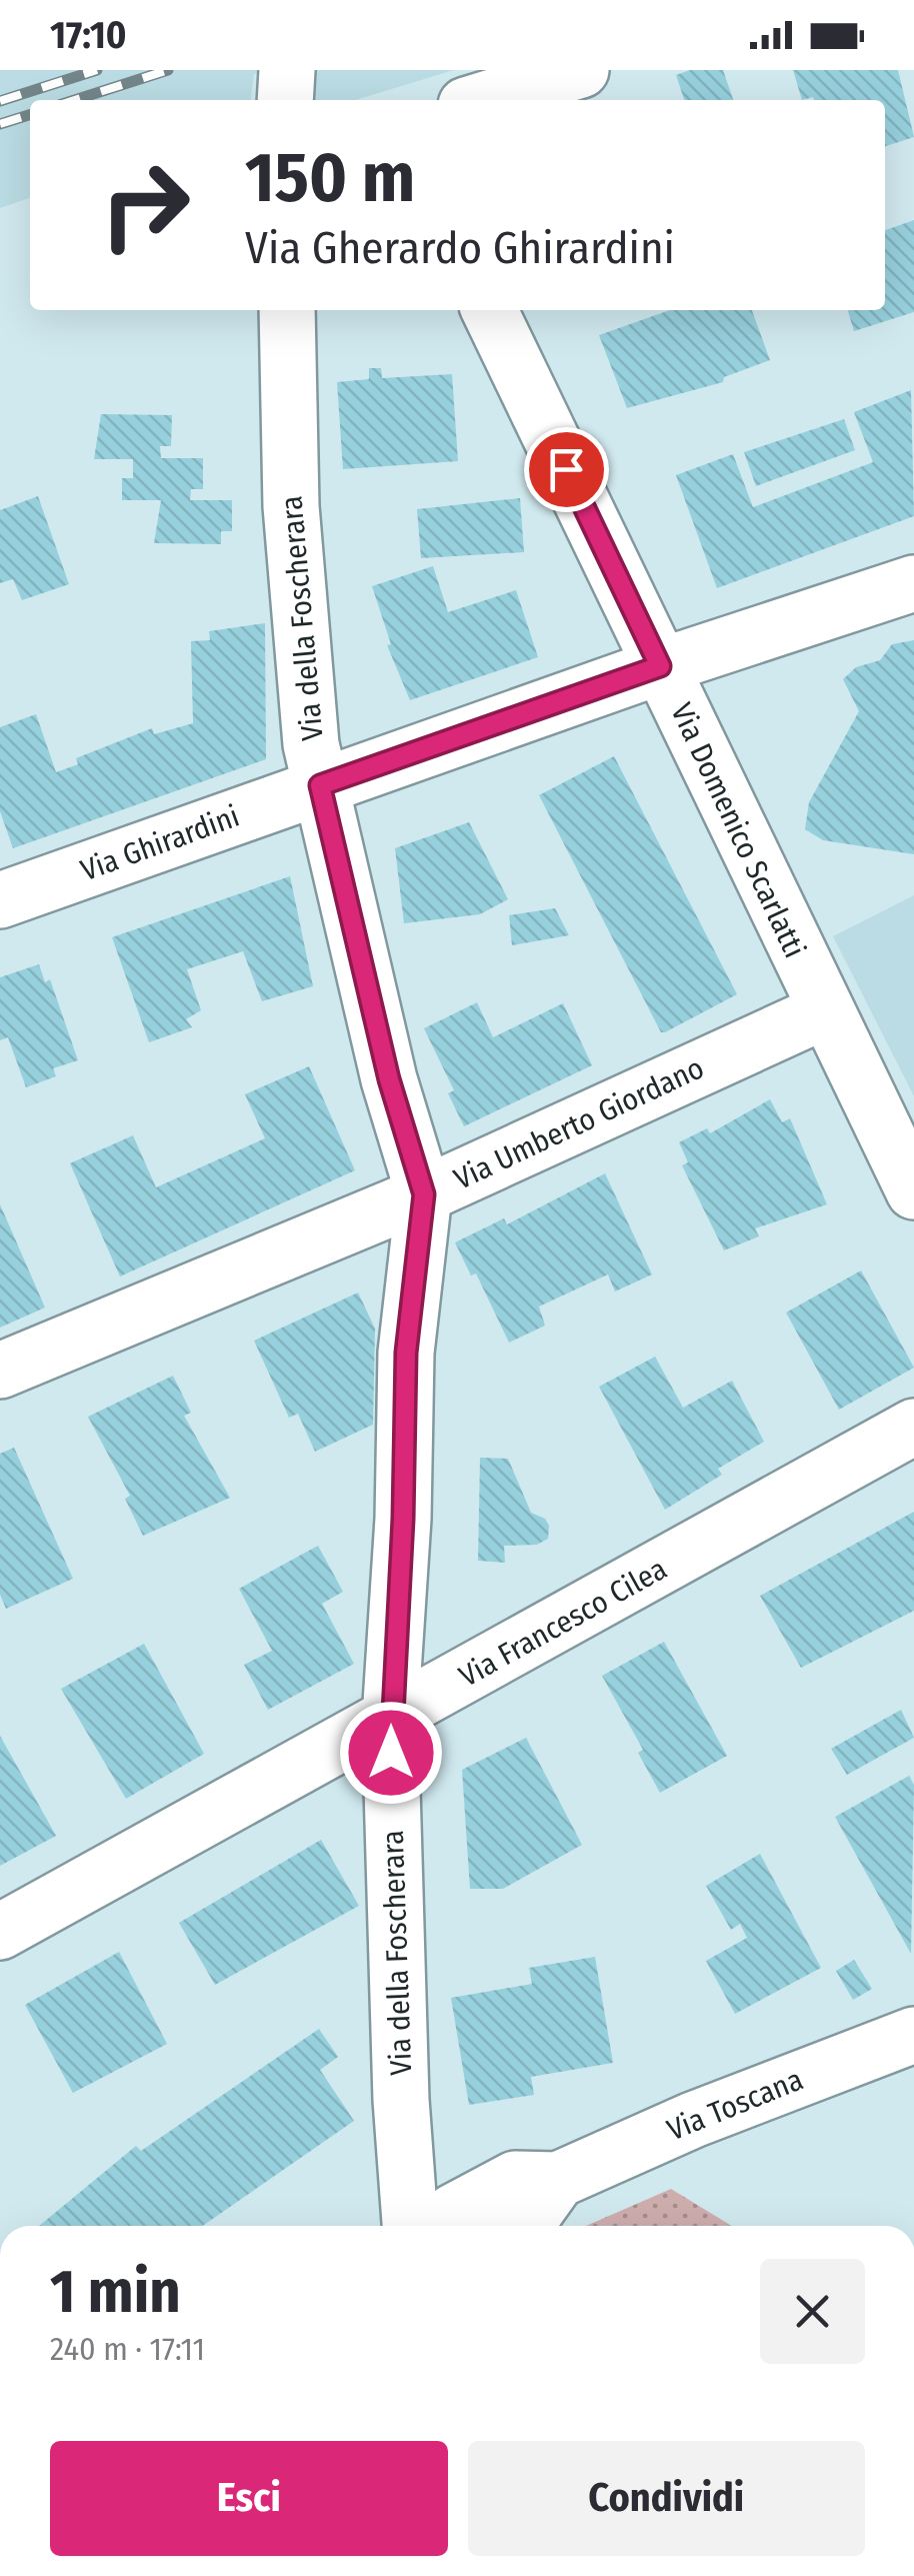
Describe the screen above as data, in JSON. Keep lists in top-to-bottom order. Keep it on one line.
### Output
{"streets":{"street":["Via della Foscherara","Via Domenico Scarlatti","Via Ghirardini","Via Umberto Giordano","Via Francesco Cilea","Via Toscana"]},"crossings":[["Via della Foscherara","Via Ghirardini"],["Via della Foscherara","Via Umberto Giordano"],["Via della Foscherara","Via Francesco Cilea"],["Via Domenico Scarlatti","Via Ghirardini"],["Via Domenico Scarlatti","Via Umberto Giordano"]],"page":{"status":"17:10","turn":["150 m","Via Gherardo Ghirardini"],"heading":["1 min","240 m · 17:11"],"buttons":["Esci","Condividi"]}}
